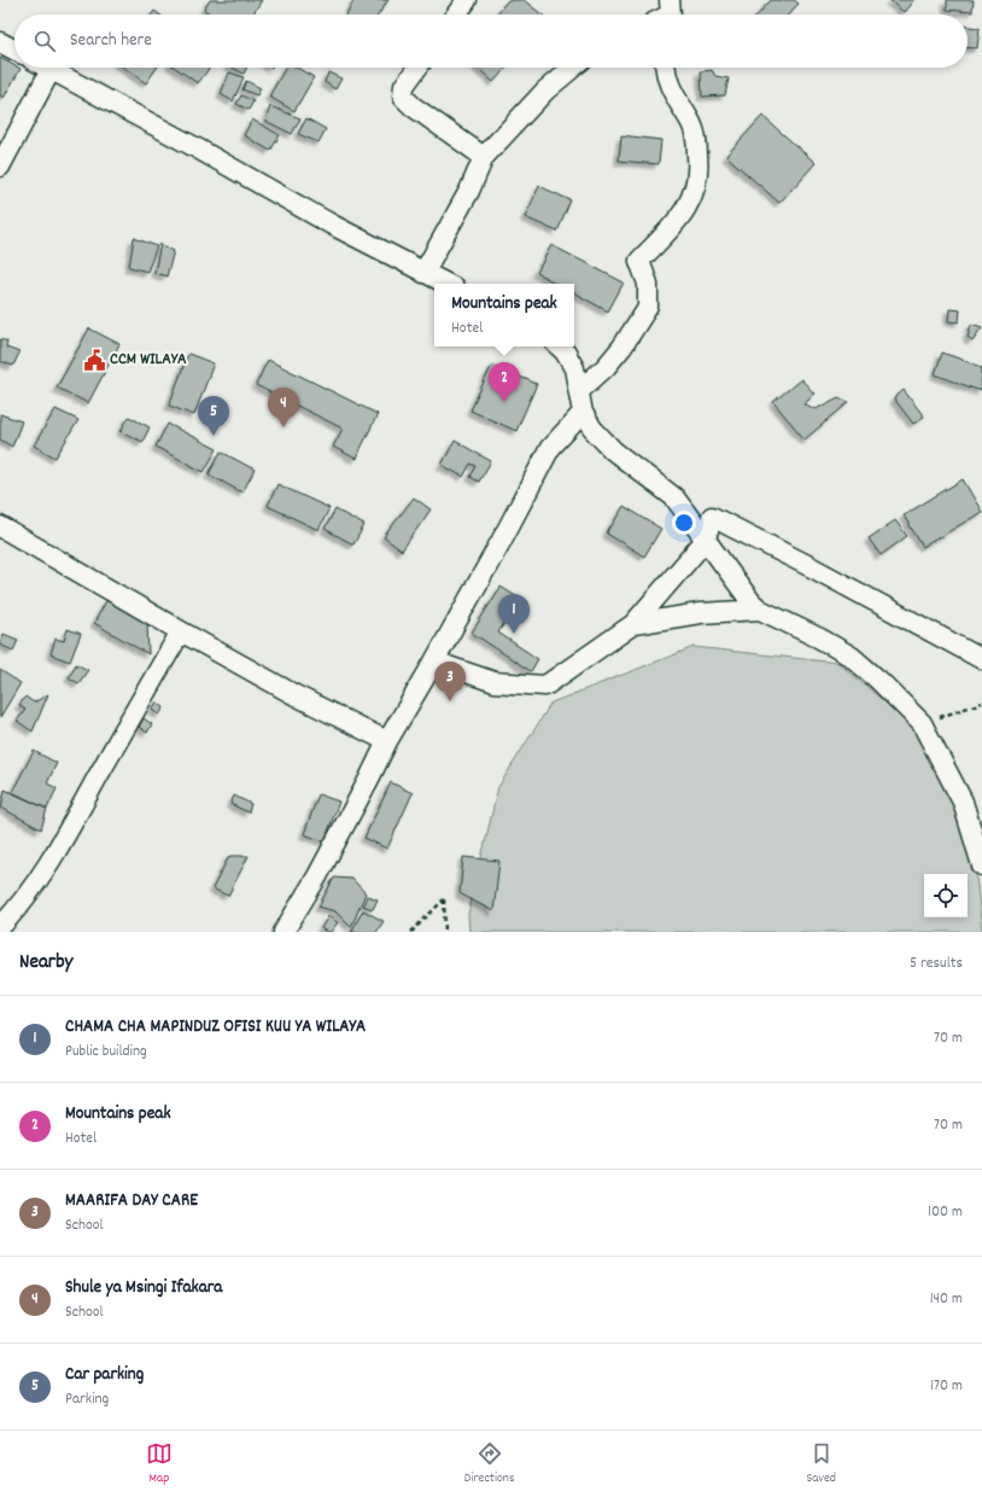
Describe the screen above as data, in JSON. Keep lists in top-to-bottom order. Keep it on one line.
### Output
{"places":{"public building":["CCM WILAYA"]},"page":{"search":"Search here","popup":["Mountains peak","Hotel"],"pins":["2","4","5","1","3"],"heading":["Nearby","5 results"],"list":[{"mark":"1","name":"CHAMA CHA MAPINDUZ OFISI KUU YA WILAYA","note":"Public building","value":"70 m"},{"mark":"2","name":"Mountains peak","note":"Hotel","value":"70 m"},{"mark":"3","name":"MAARIFA DAY CARE","note":"School","value":"100 m"},{"mark":"4","name":"Shule ya Msingi Ifakara","note":"School","value":"140 m"},{"mark":"5","name":"Car parking","note":"Parking","value":"170 m"}],"nav":["Map","Directions","Saved"]}}
